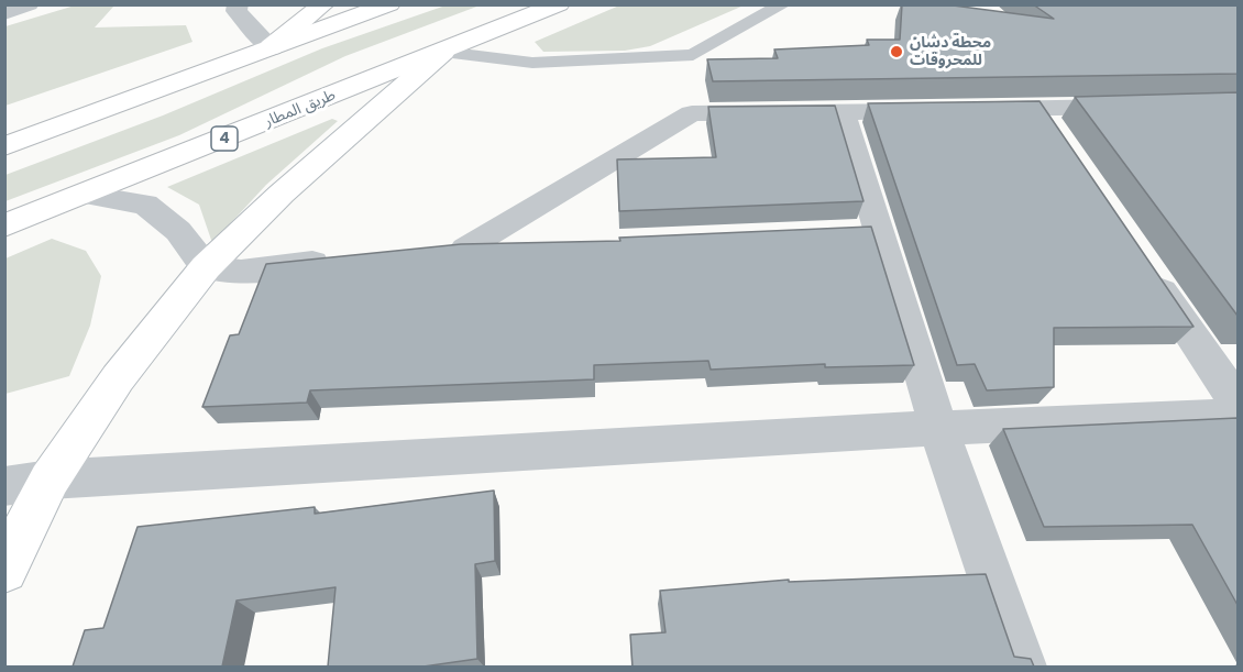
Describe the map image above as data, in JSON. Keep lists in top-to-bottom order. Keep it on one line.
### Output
{"streets":{"main road":["طريق المطار","4"]},"places":["محطة دشان للمحروقات"]}
